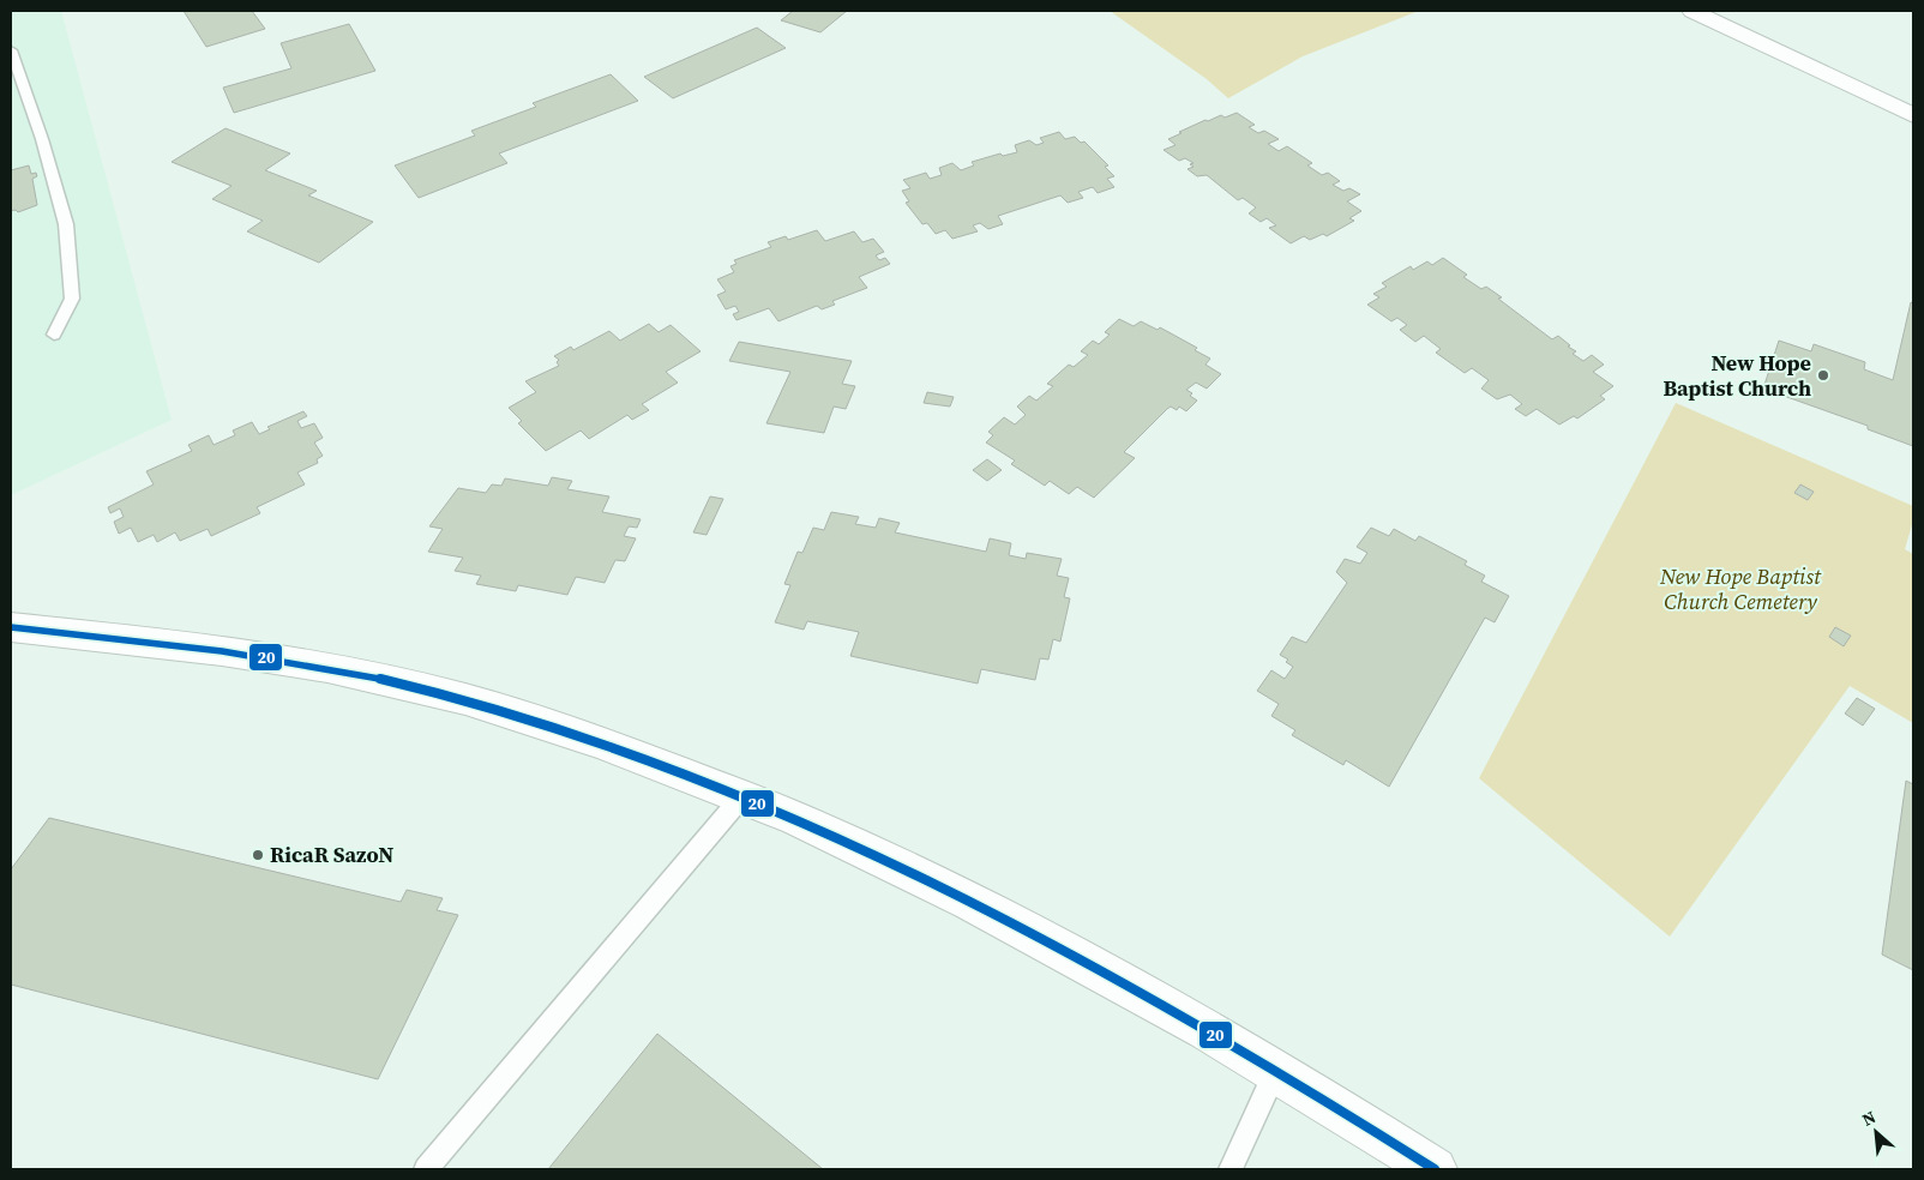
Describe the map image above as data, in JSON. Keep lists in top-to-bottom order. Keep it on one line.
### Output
{"parks":["New Hope Baptist Church Cemetery"],"places":["New Hope Baptist Church","RicaR SazoN"],"lines":["transit line 20"],"north":"top left"}
